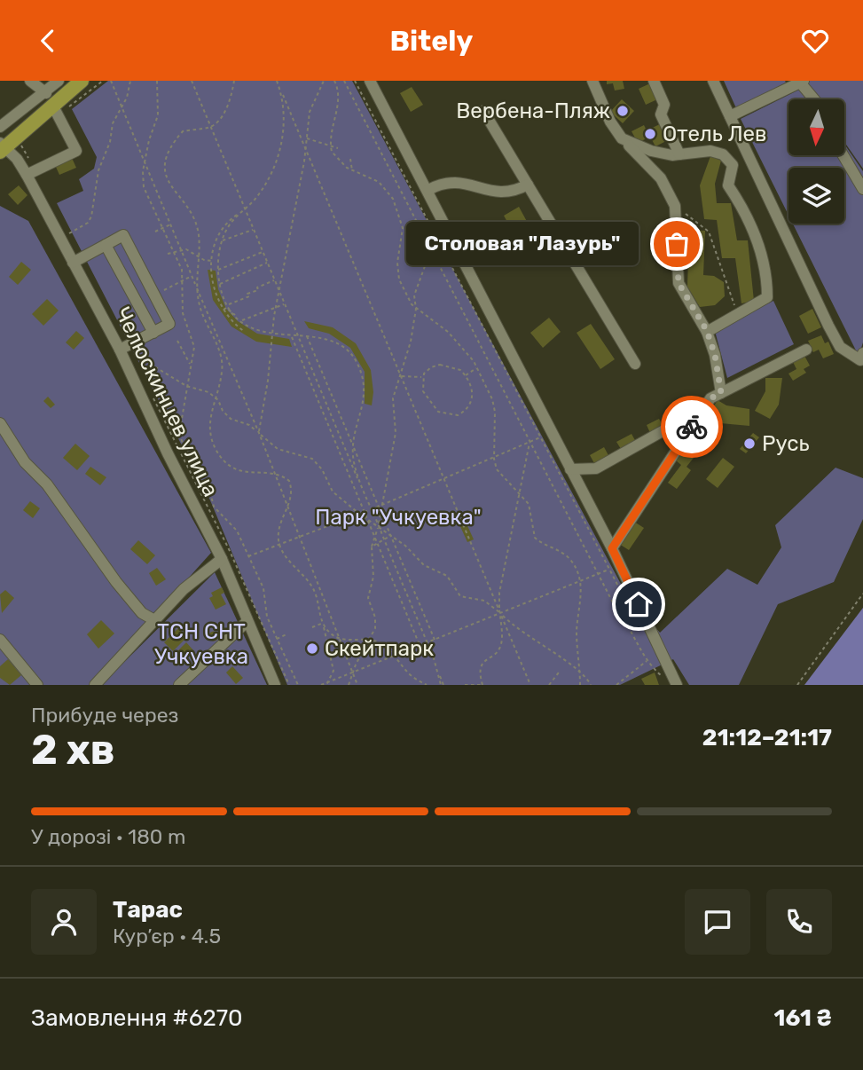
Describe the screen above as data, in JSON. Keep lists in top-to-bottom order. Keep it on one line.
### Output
{"streets":{"main road":["Челюскинцев улица"]},"parks":["Парк \"Учкуевка\"","ТСН СНТ Учкуевка"],"places":["Вербена-Пляж","Отель Лев","Столовая \"Лазурь\"","Русь","Скейтпарк"],"north":"bottom","page":{"header":"Bitely","bubble":"Столовая \"Лазурь\"","heading":["2 хв","Прибуде через","21:12–21:17"],"panel":["Тарас","Кур’єр · 4.5","Замовлення #6270","161 ₴"],"bar":"У дорозі · 180 m"}}
